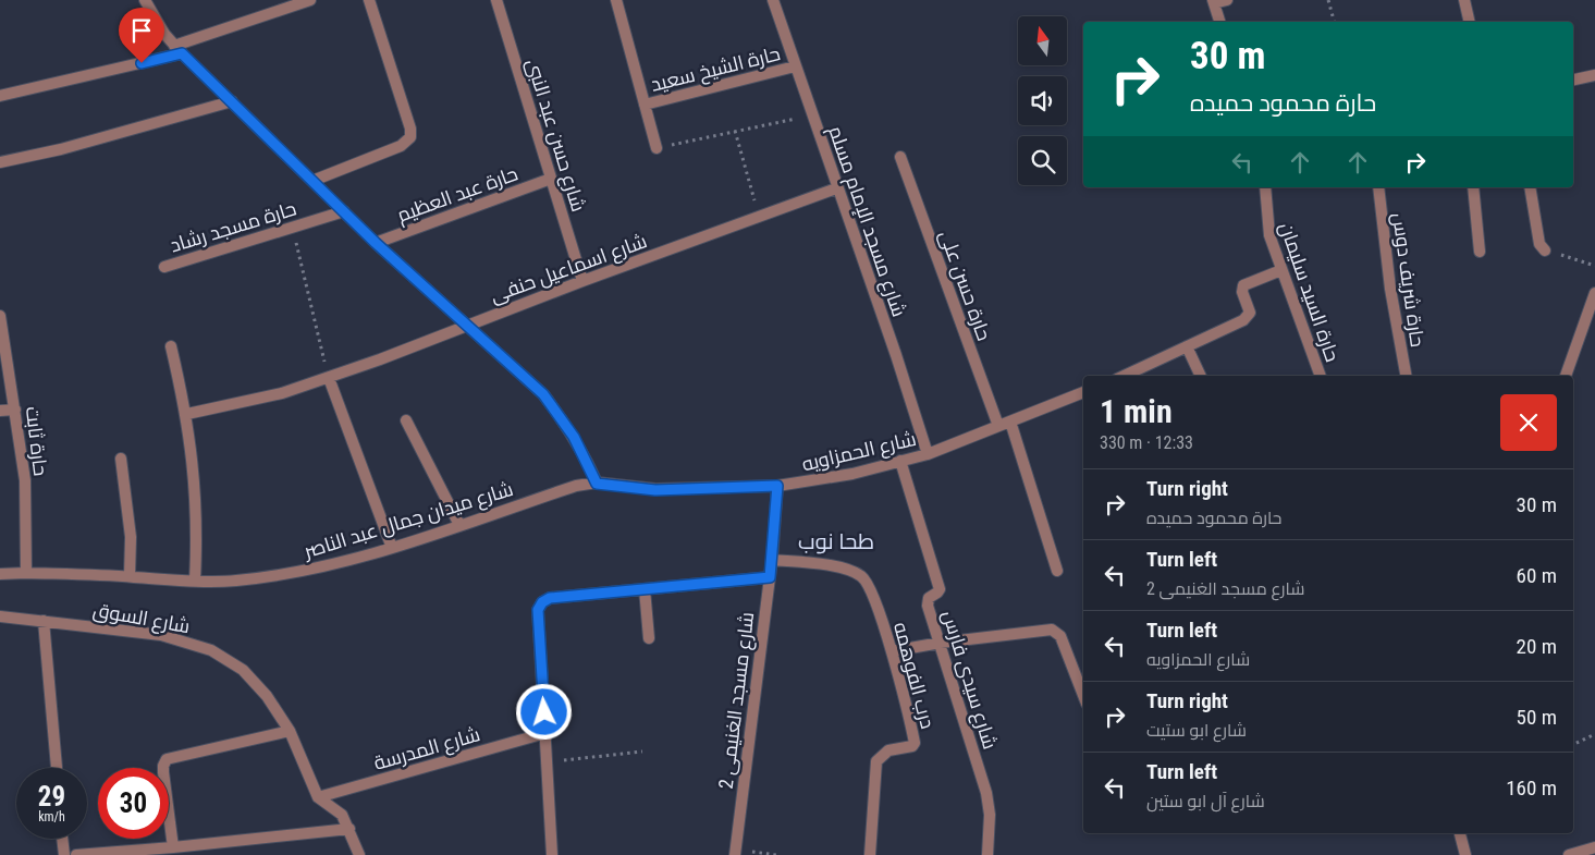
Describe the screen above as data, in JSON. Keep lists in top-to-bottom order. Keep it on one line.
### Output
{"streets":{"street":["حارة الشيخ سعيد","شارع حسن عبد النبى","حارة عبد العظيم","شارع مسجد الإمام مسلم","حارة مسجد رشاد","شارع اسماعيل حنفى","حارة شريف دوس","حارة حسن على","حارة السيد سليمان","حارة ثابت","شارع الحمزاويه","شارع ميدان جمال عبد الناصر","شارع السوق","درب الفوهمه","شارع سيدى فارس","شارع مسجد الغنيمى 2","شارع المدرسة"]},"crossings":[["حارة الشيخ سعيد","شارع مسجد الإمام مسلم"],["شارع حسن عبد النبى","حارة عبد العظيم"],["شارع حسن عبد النبى","شارع اسماعيل حنفى"],["شارع مسجد الإمام مسلم","شارع اسماعيل حنفى"],["شارع مسجد الإمام مسلم","شارع الحمزاويه"],["حارة حسن على","شارع الحمزاويه"],["حارة ثابت","شارع ميدان جمال عبد الناصر"],["شارع الحمزاويه","شارع ميدان جمال عبد الناصر"],["شارع الحمزاويه","شارع سيدى فارس"],["شارع الحمزاويه","شارع مسجد الغنيمى 2"],["شارع السوق","شارع المدرسة"],["درب الفوهمه","شارع مسجد الغنيمى 2"]],"districts":["طحا نوب"],"north":"top","page":{"turn":["30 m","حارة محمود حميده"],"heading":["1 min","330 m · 12:33"],"list":[{"name":"Turn right","note":"حارة محمود حميده","value":"30 m"},{"name":"Turn left","note":"شارع مسجد الغنيمى 2","value":"60 m"},{"name":"Turn left","note":"شارع الحمزاويه","value":"20 m"},{"name":"Turn right","note":"شارع ابو ستيت","value":"50 m"},{"name":"Turn left","note":"شارع آل ابو ستين","value":"160 m"}],"speed":"29 km/h","limit":"30"}}
